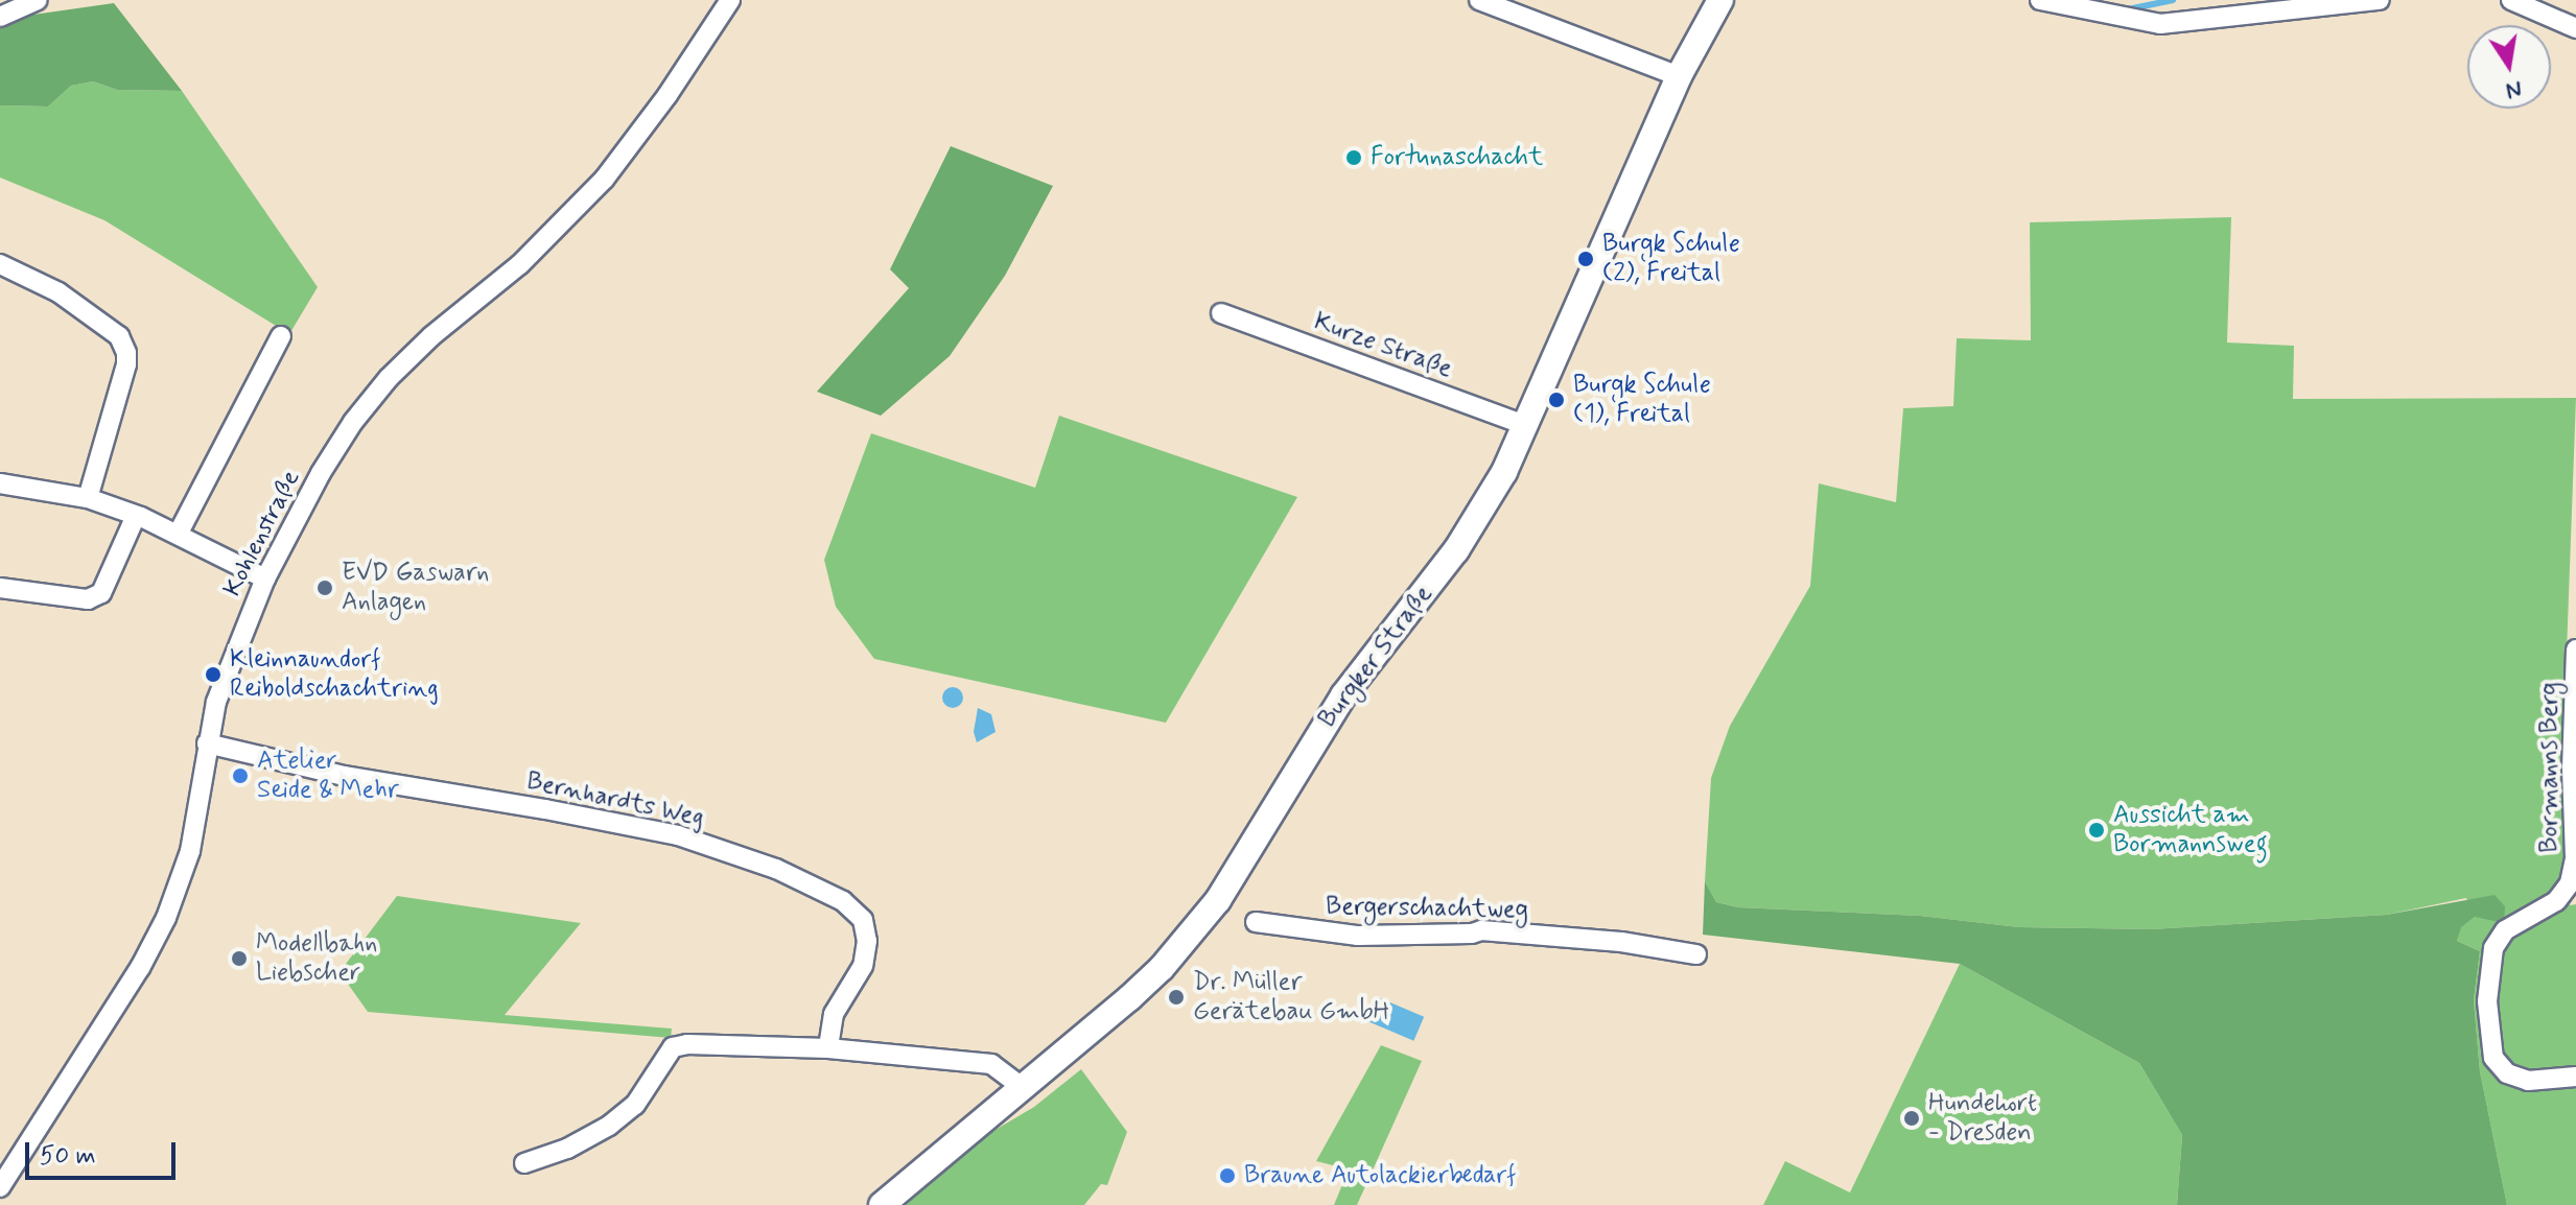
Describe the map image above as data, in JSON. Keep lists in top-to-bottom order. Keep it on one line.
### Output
{"streets":{"main road":["Burgker Straße"],"street":["Kurze Straße","Kohlenstraße","Bormanns Berg","Bernhardts Weg","Bergerschachtweg"]},"crossings":[["Kurze Straße","Burgker Straße"],["Kohlenstraße","Bernhardts Weg"]],"places":["Fortunaschacht","Burgk Schule (2), Freital","Burgk Schule (1), Freital","EVD Gaswarn Anlagen","Kleinnaundorf Reiboldschachtring","Atelier Seide & Mehr","Aussicht am Bormannsweg","Modellbahn Liebscher","Dr. Müller Gerätebau GmbH","Hundehort - Dresden","Braune Autolackierbedarf"],"scale_bar":"50 m","north":"bottom"}
